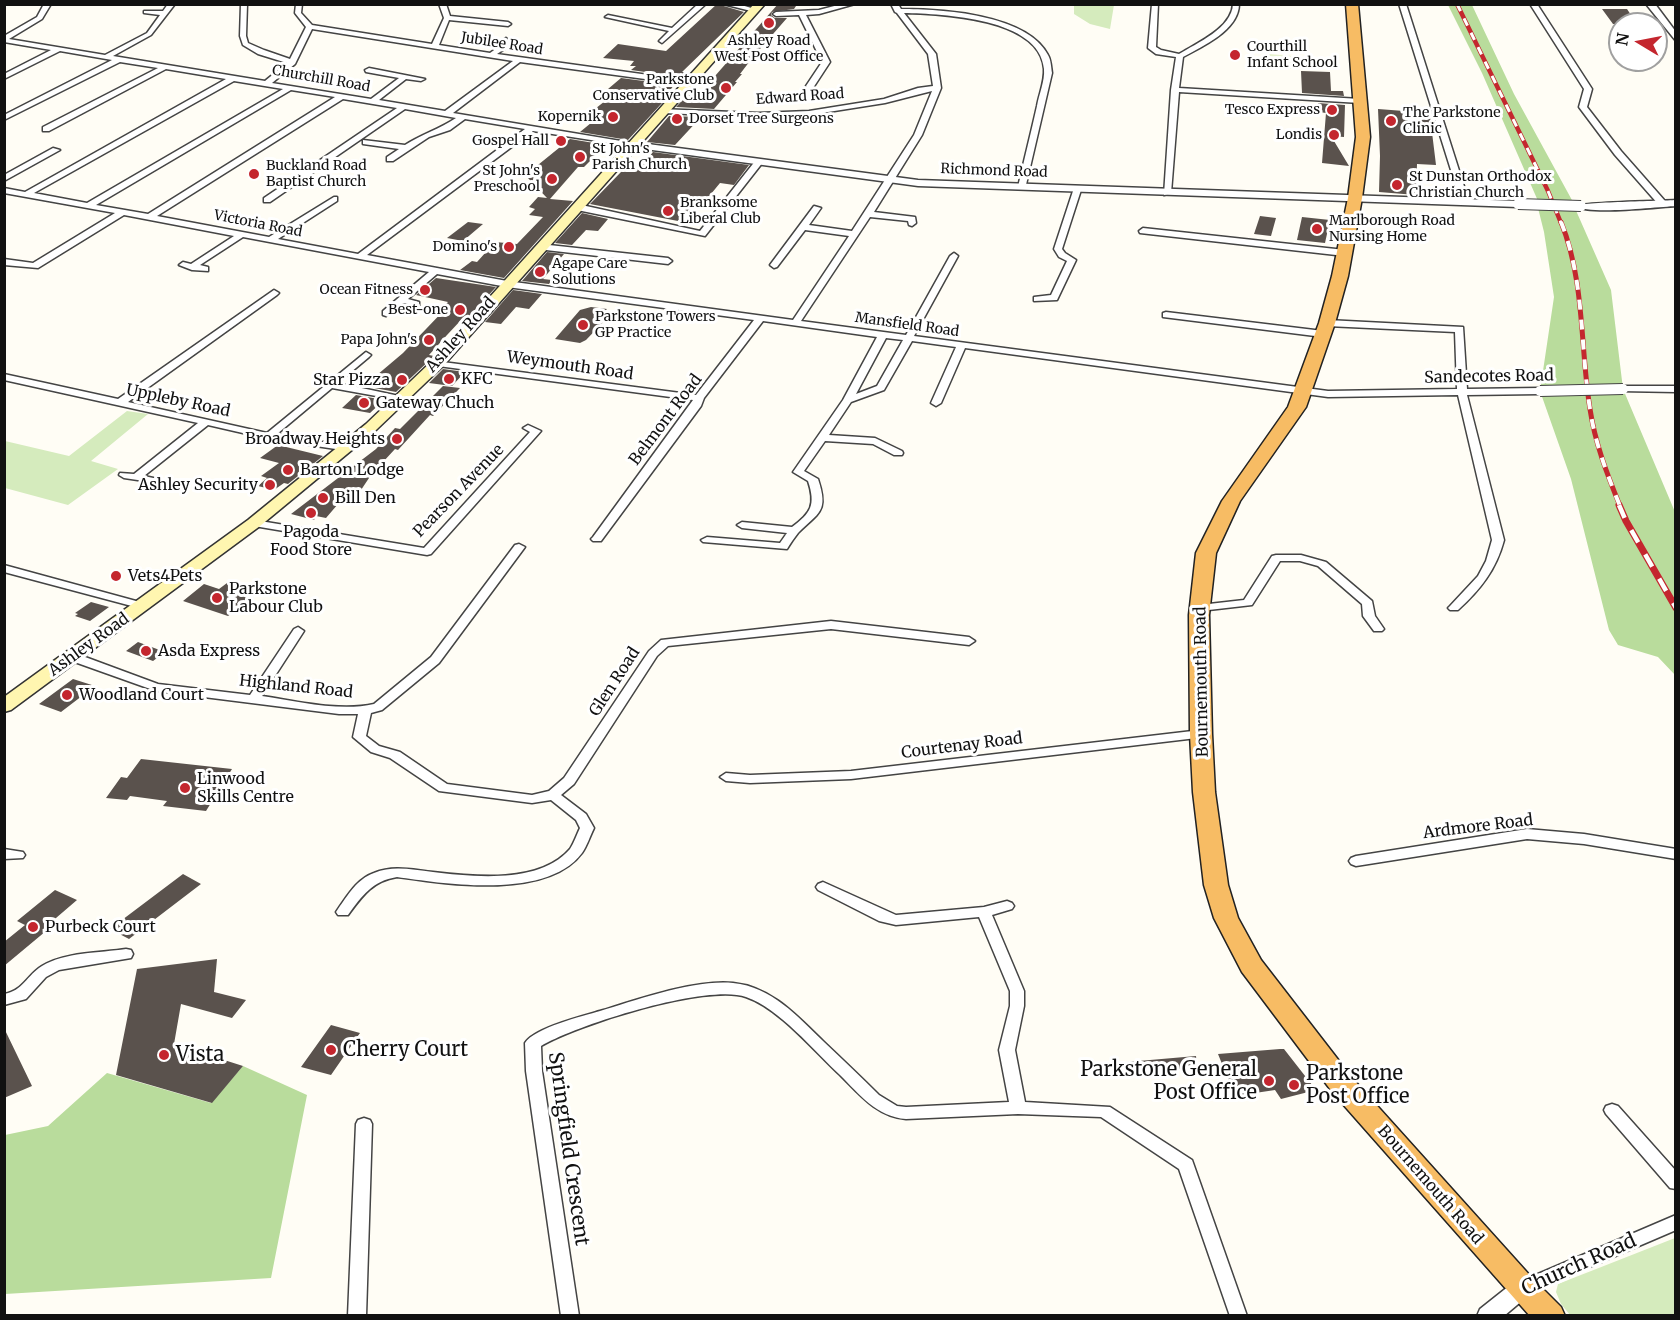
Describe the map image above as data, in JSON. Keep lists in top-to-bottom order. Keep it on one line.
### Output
{"streets":{"highway":["Bournemouth Road"],"main road":["Ashley Road"],"street":["Jubilee Road","Churchill Road","Edward Road","Richmond Road","Victoria Road","Mansfield Road","Weymouth Road","Sandecotes Road","Uppleby Road","Belmont Road","Pearson Avenue","Glen Road","Highland Road","Courtenay Road","Ardmore Road","Springfield Crescent","Church Road"]},"crossings":[["Jubilee Road","Ashley Road"],["Churchill Road","Richmond Road"],["Churchill Road","Ashley Road"],["Edward Road","Ashley Road"],["Richmond Road","Ashley Road"],["Richmond Road","Bournemouth Road"],["Victoria Road","Mansfield Road"],["Victoria Road","Ashley Road"],["Mansfield Road","Ashley Road"],["Mansfield Road","Sandecotes Road"],["Mansfield Road","Belmont Road"],["Mansfield Road","Bournemouth Road"],["Ashley Road","Weymouth Road"],["Ashley Road","Uppleby Road"],["Ashley Road","Pearson Avenue"],["Ashley Road","Highland Road"],["Weymouth Road","Belmont Road"],["Sandecotes Road","Bournemouth Road"],["Bournemouth Road","Courtenay Road"],["Bournemouth Road","Church Road"]],"places":["Ashley Road West Post Office","Courthill Infant School","Parkstone Conservative Club","Tesco Express","Kopernik","Dorset Tree Surgeons","The Parkstone Clinic","Londis","Gospel Hall","St John's Parish Church","Buckland Road Baptist Church","St John's Preschool","St Dunstan Orthodox Christian Church","Branksome Liberal Club","Marlborough Road Nursing Home","Domino's","Agape Care Solutions","Ocean Fitness","Best-one","Parkstone Towers GP Practice","Papa John's","KFC","Star Pizza","Gateway Chuch","Broadway Heights","Barton Lodge","Ashley Security","Bill Den","Pagoda Food Store","Vets4Pets","Parkstone Labour Club","Asda Express","Woodland Court","Linwood Skills Centre","Purbeck Court","Cherry Court","Vista","Parkstone General Post Office","Parkstone Post Office"],"north":"left"}
